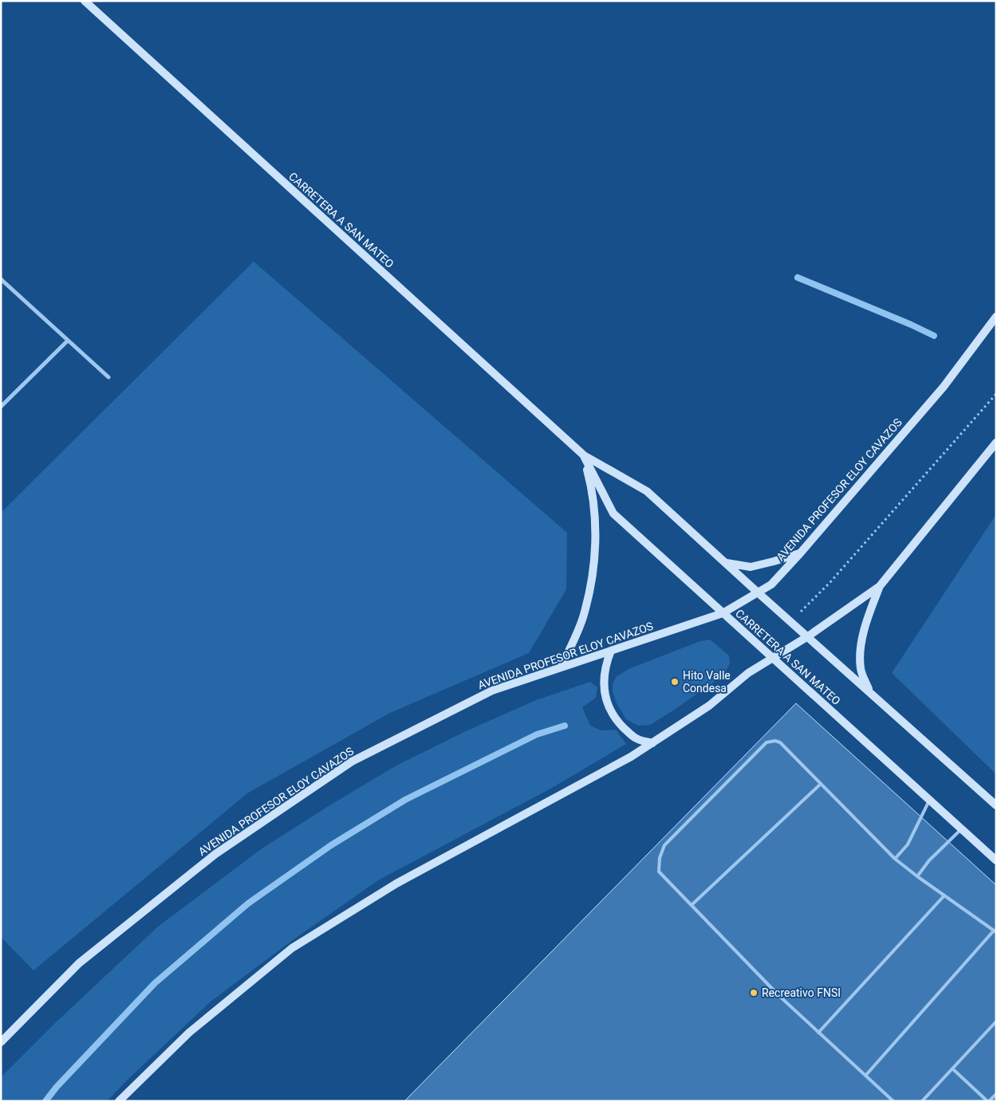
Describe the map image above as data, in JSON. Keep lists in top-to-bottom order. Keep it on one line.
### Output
{"streets":{"main road":["CARRETERA A SAN MATEO","AVENIDA PROFESOR ELOY CAVAZOS"]},"crossings":[["CARRETERA A SAN MATEO","AVENIDA PROFESOR ELOY CAVAZOS"]],"places":["Hito Valle Condesa","Recreativo FNSI"]}
